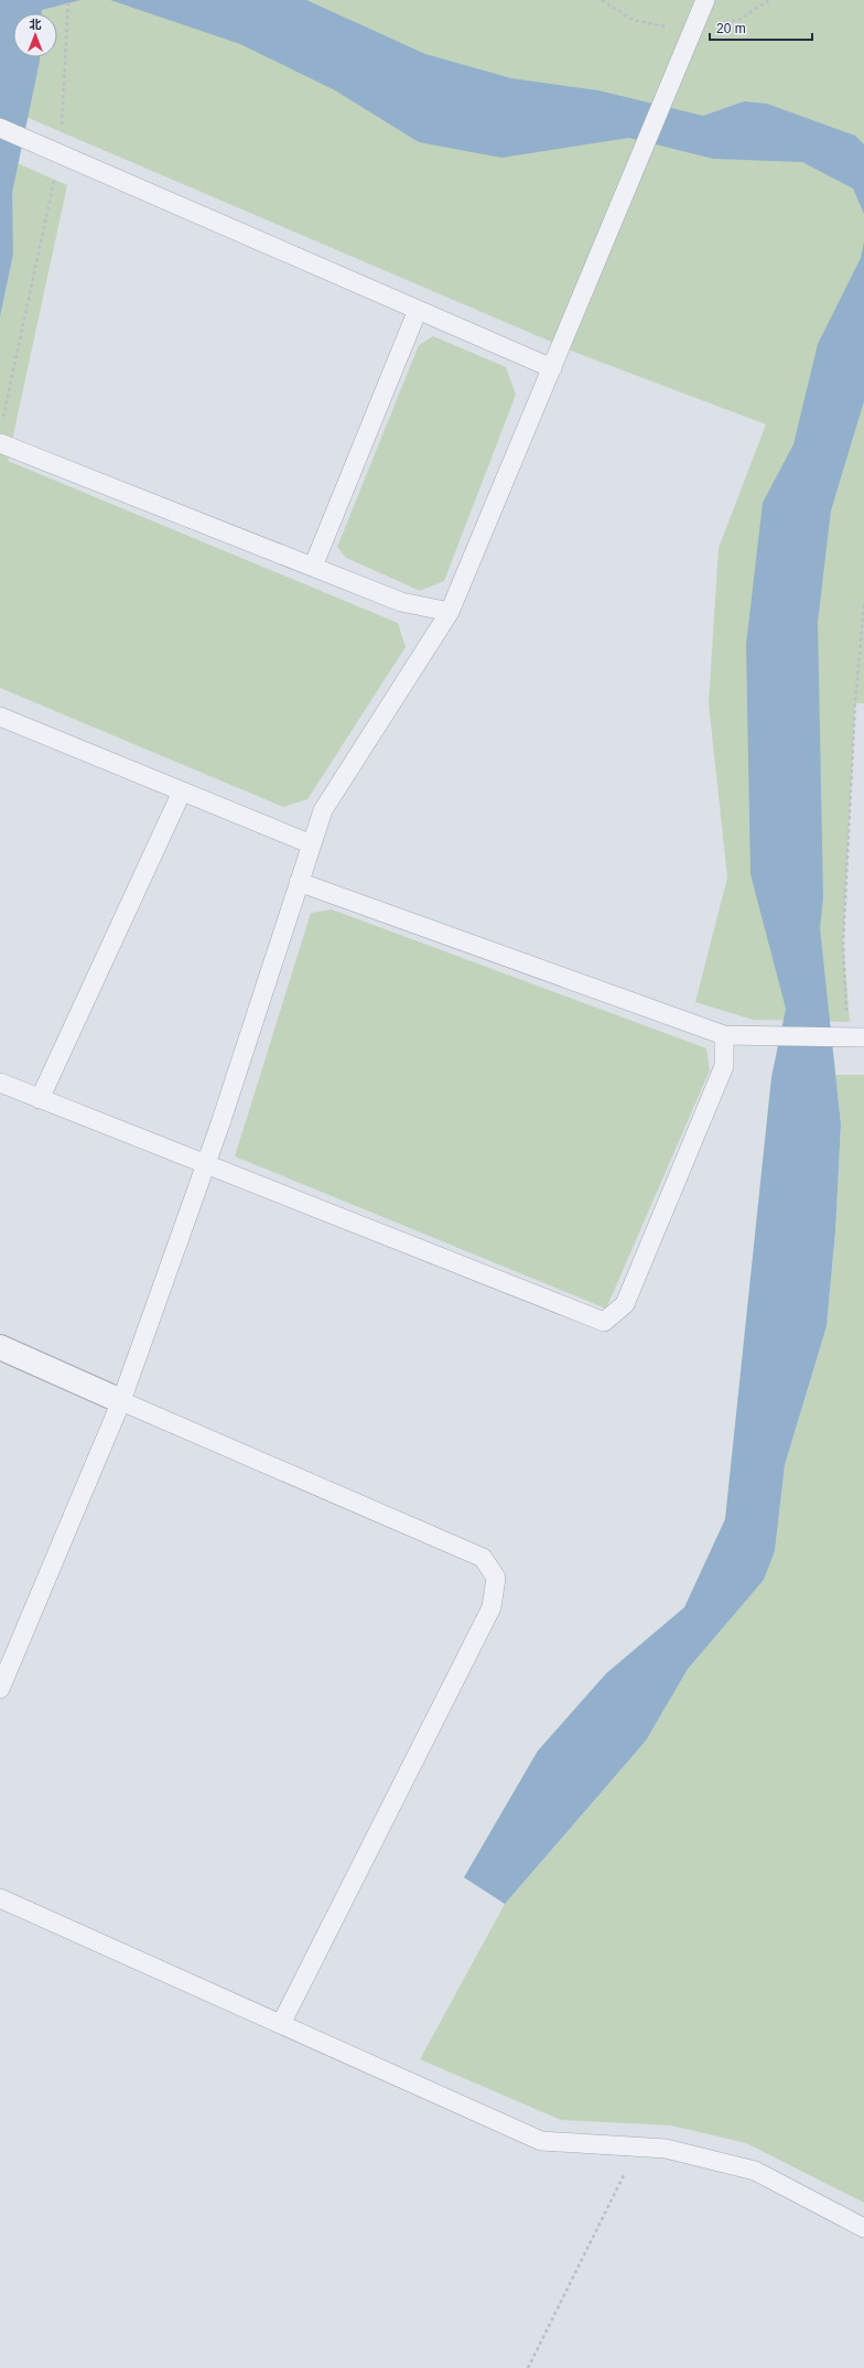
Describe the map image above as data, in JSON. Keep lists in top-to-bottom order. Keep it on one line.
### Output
{"scale_bar":"20 m","north":"top"}
